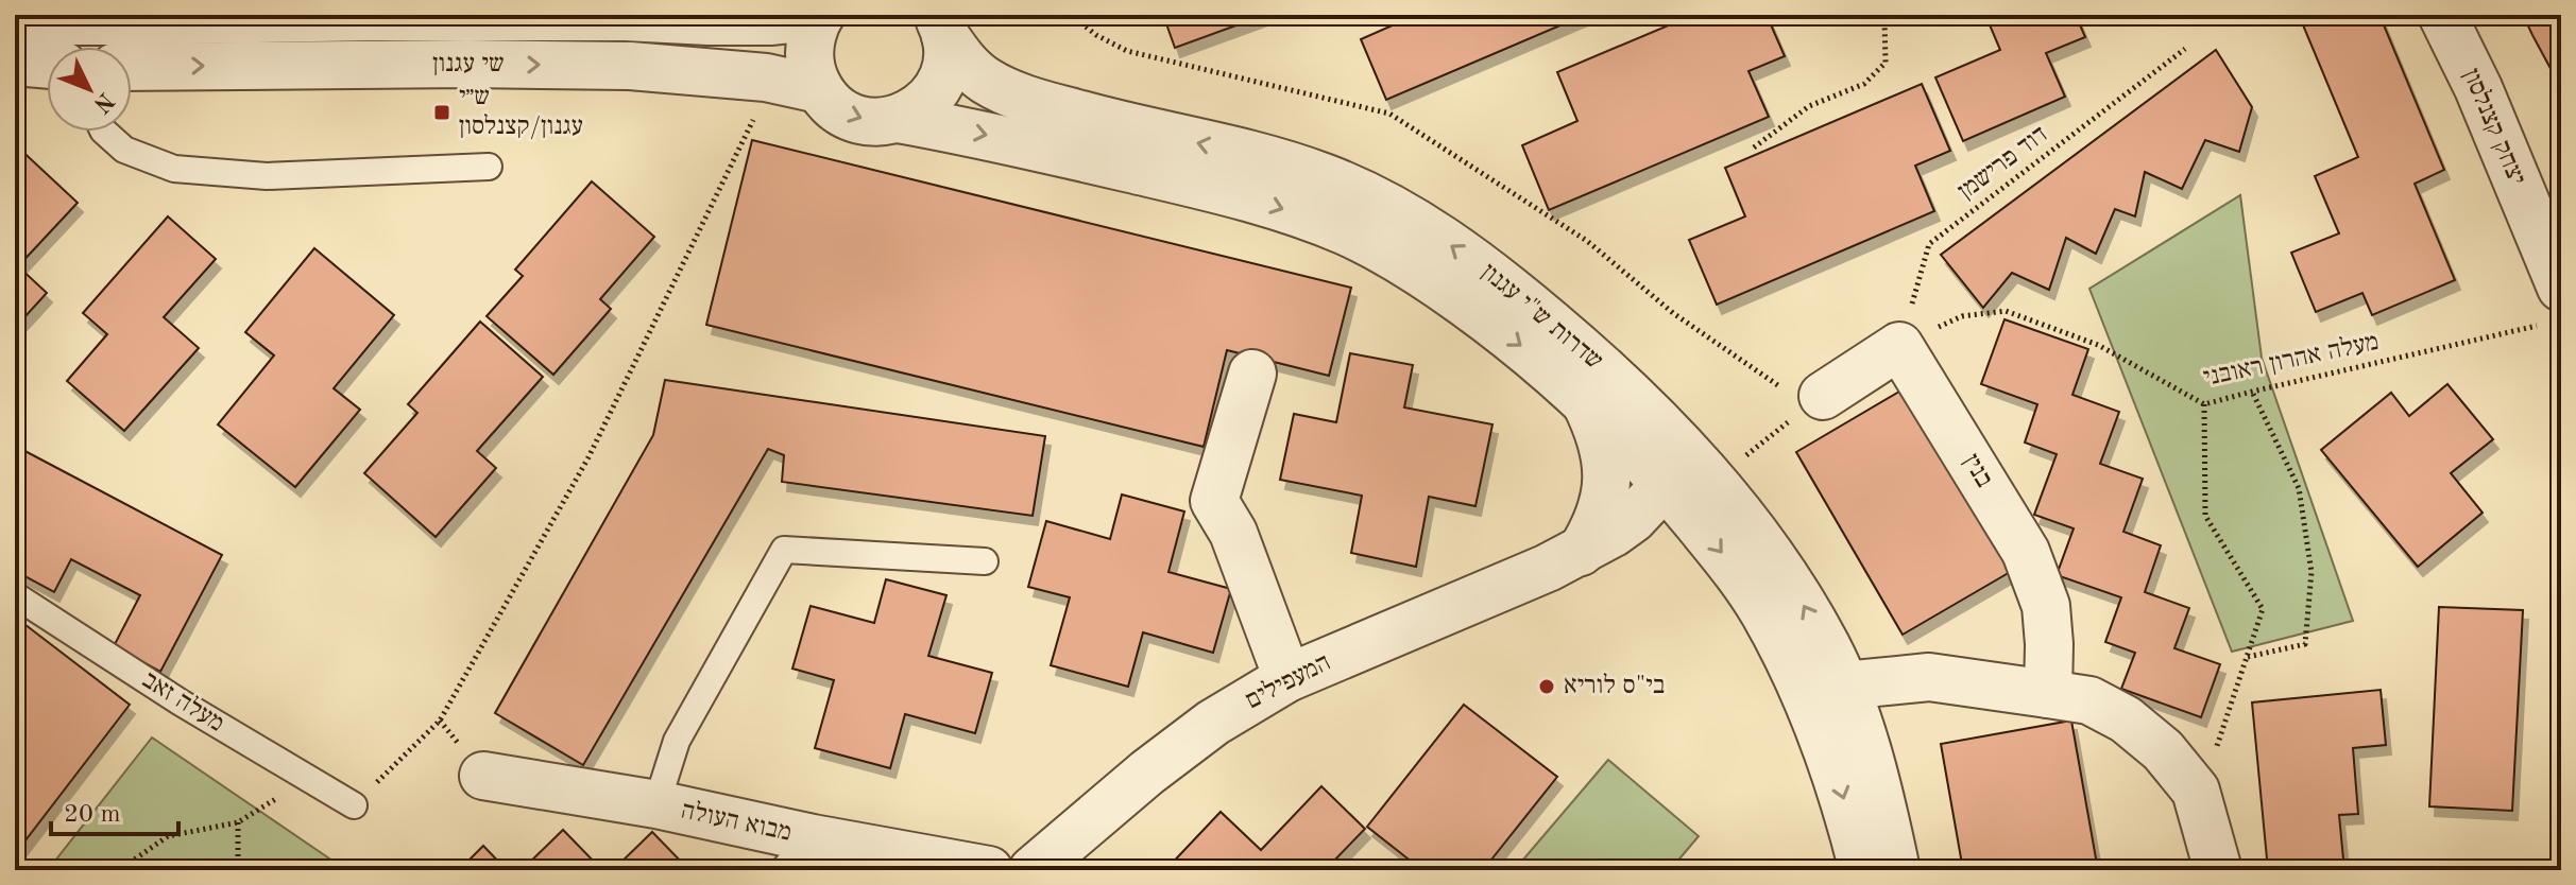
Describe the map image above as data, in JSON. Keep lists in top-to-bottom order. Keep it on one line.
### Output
{"streets":{"street":["שי עגנון","יצחק קצנלסון","שדרות ש\"י עגנון","בנין","המעפילים","מבוא העולה"],"lane":["מעלה זאב"],"path":["דוד פרישמן","מעלה אהרון ראובני"]},"crossings":[["שי עגנון","שדרות ש\"י עגנון"],["יצחק קצנלסון","מעלה אהרון ראובני"],["דוד פרישמן","מעלה אהרון ראובני"],["דוד פרישמן","בנין"],["שדרות ש\"י עגנון","המעפילים"],["מעלה אהרון ראובני","בנין"]],"places":{"transit":["ש״י עגנון/קצנלסון"],"other":["בי\"ס לוריא"]},"scale_bar":"20 m","north":"bottom right"}
